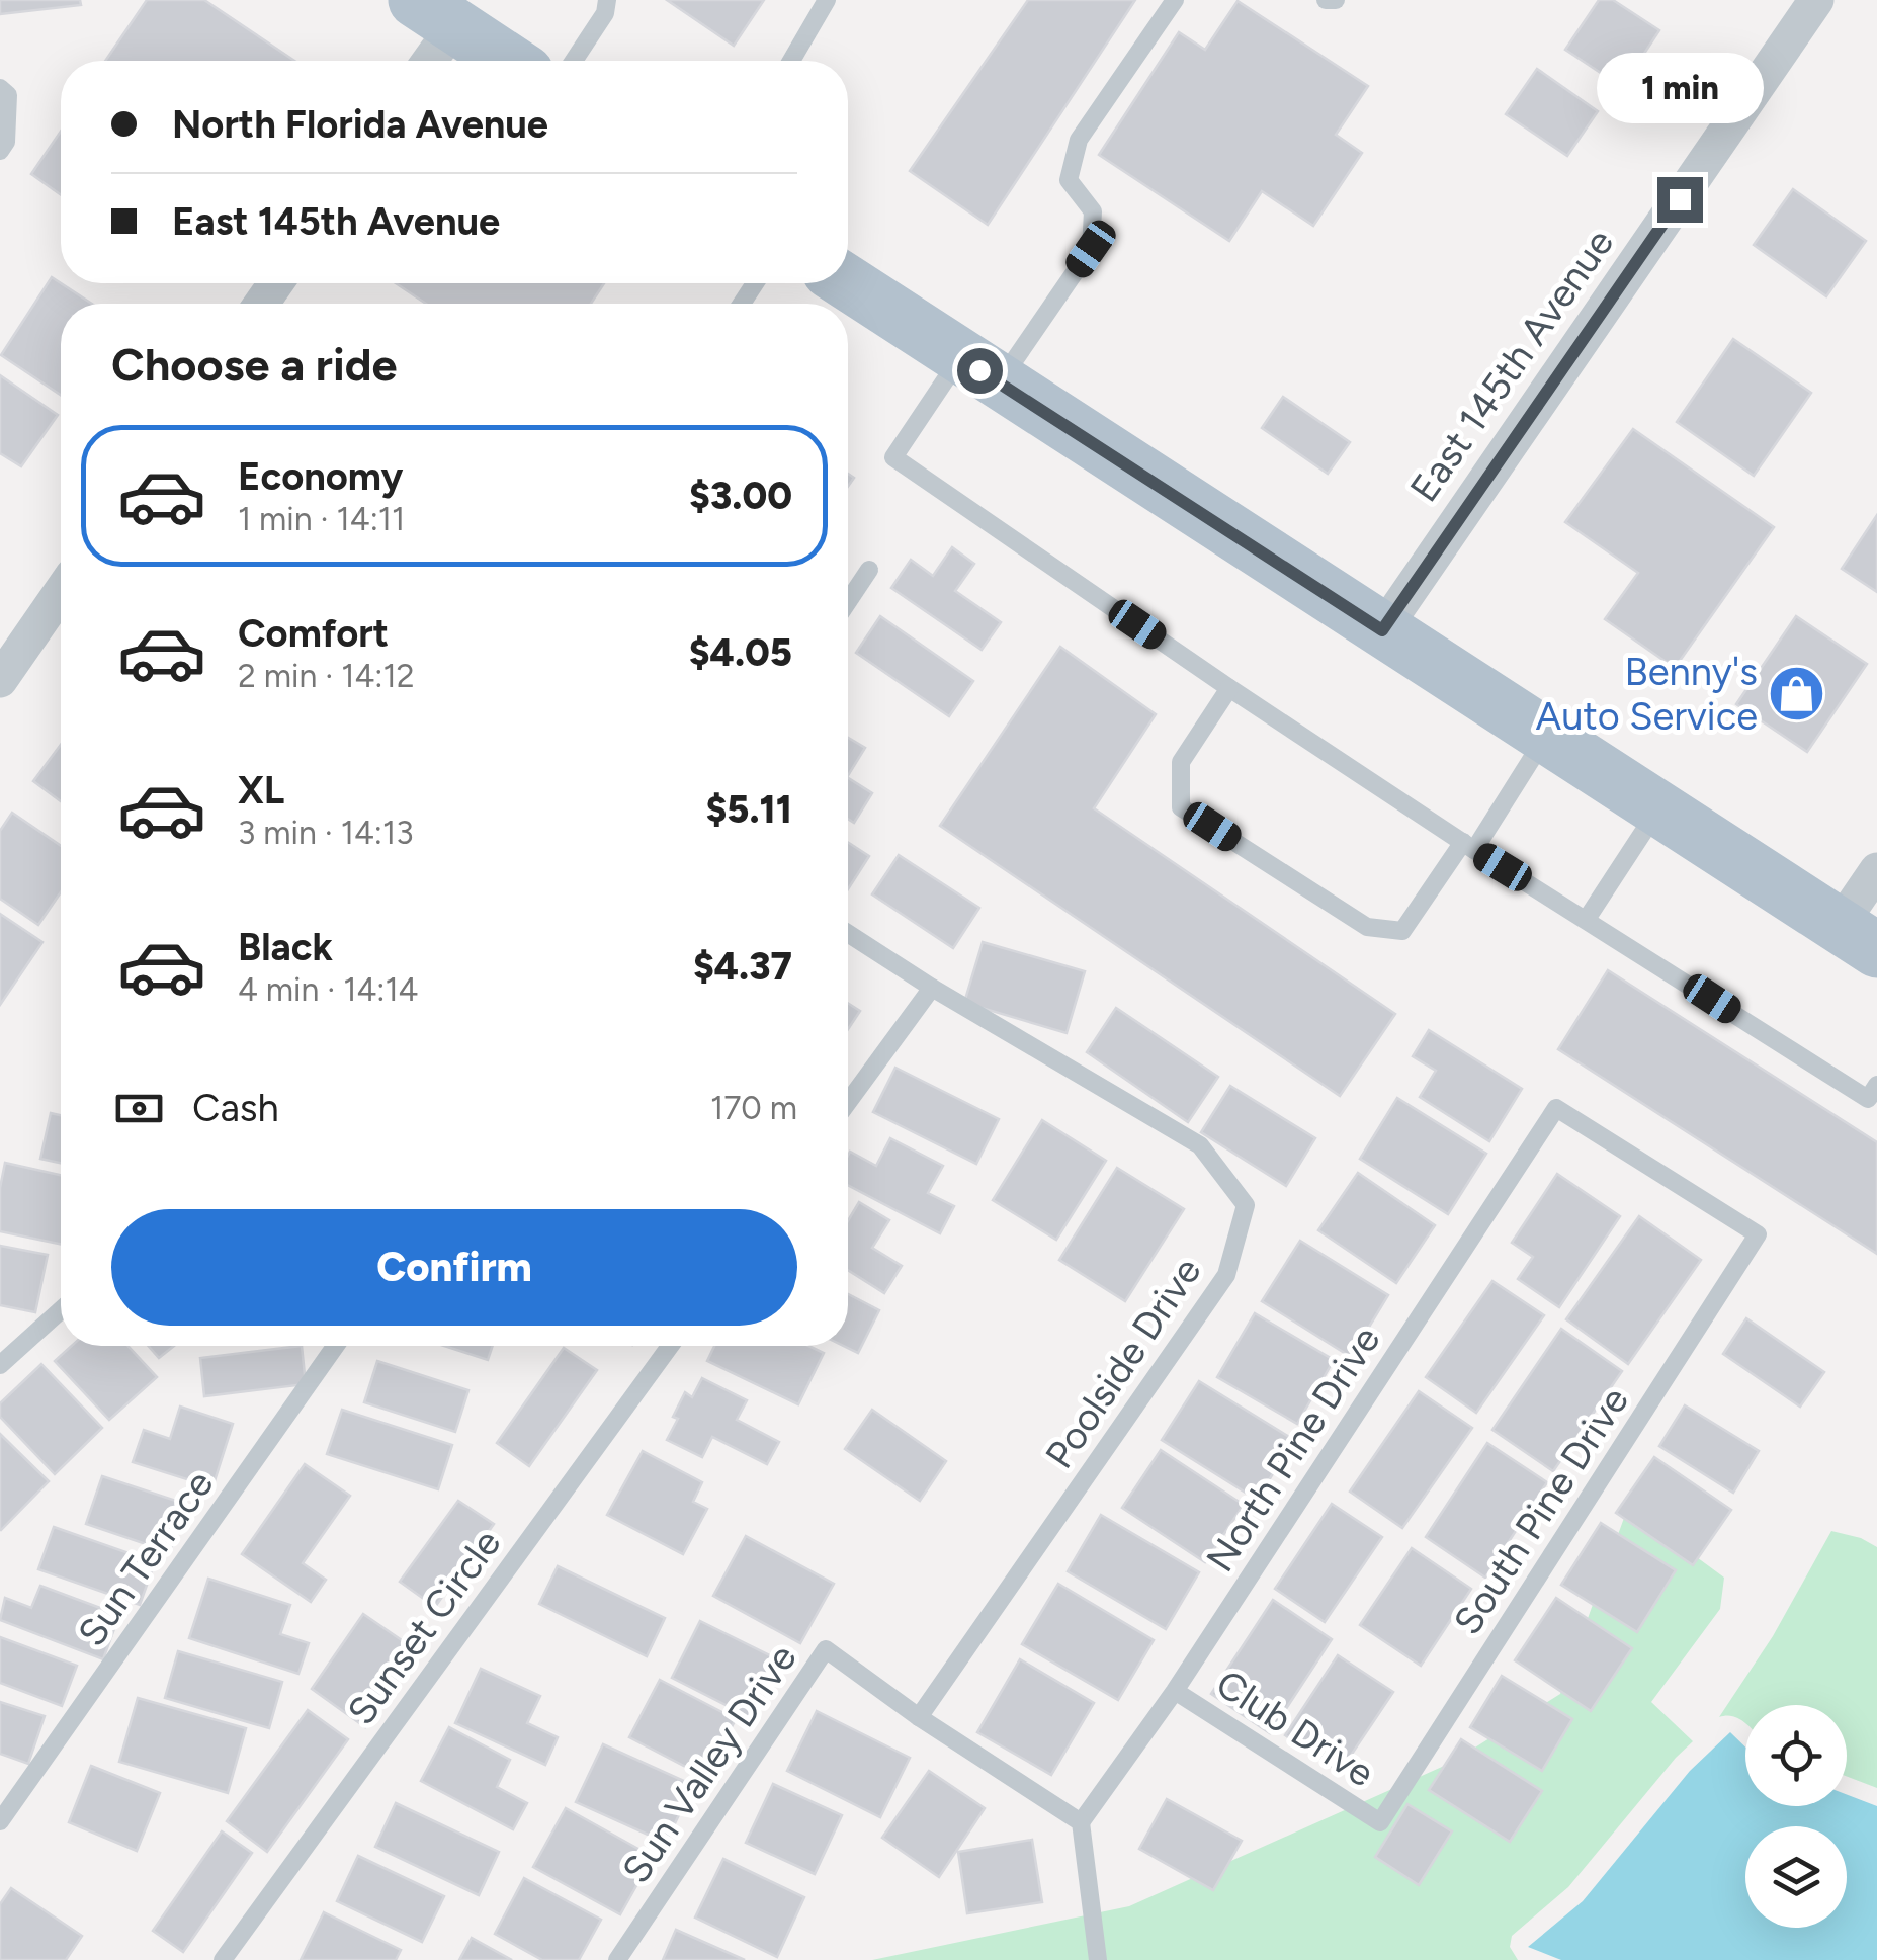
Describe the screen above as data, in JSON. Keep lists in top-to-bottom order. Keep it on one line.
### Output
{"streets":{"street":["East 145th Avenue"],"lane":["Poolside Drive","North Pine Drive","South Pine Drive","Sun Terrace","Sunset Circle","Club Drive","Sun Valley Drive"]},"crossings":[["Poolside Drive","Sun Valley Drive"],["North Pine Drive","South Pine Drive"],["North Pine Drive","Club Drive"],["South Pine Drive","Club Drive"]],"places":{"shop":["Benny's Auto Service"]},"page":{"bubble":"1 min","banner":["North Florida Avenue","East 145th Avenue"],"heading":"Choose a ride","list":[{"name":"Economy","note":"1 min · 14:11","value":"$3.00"},{"name":"Comfort","note":"2 min · 14:12","value":"$4.05"},{"name":"XL","note":"3 min · 14:13","value":"$5.11"},{"name":"Black","note":"4 min · 14:14","value":"$4.37"}],"pay":["Cash","170 m"],"buttons":"Confirm"}}
